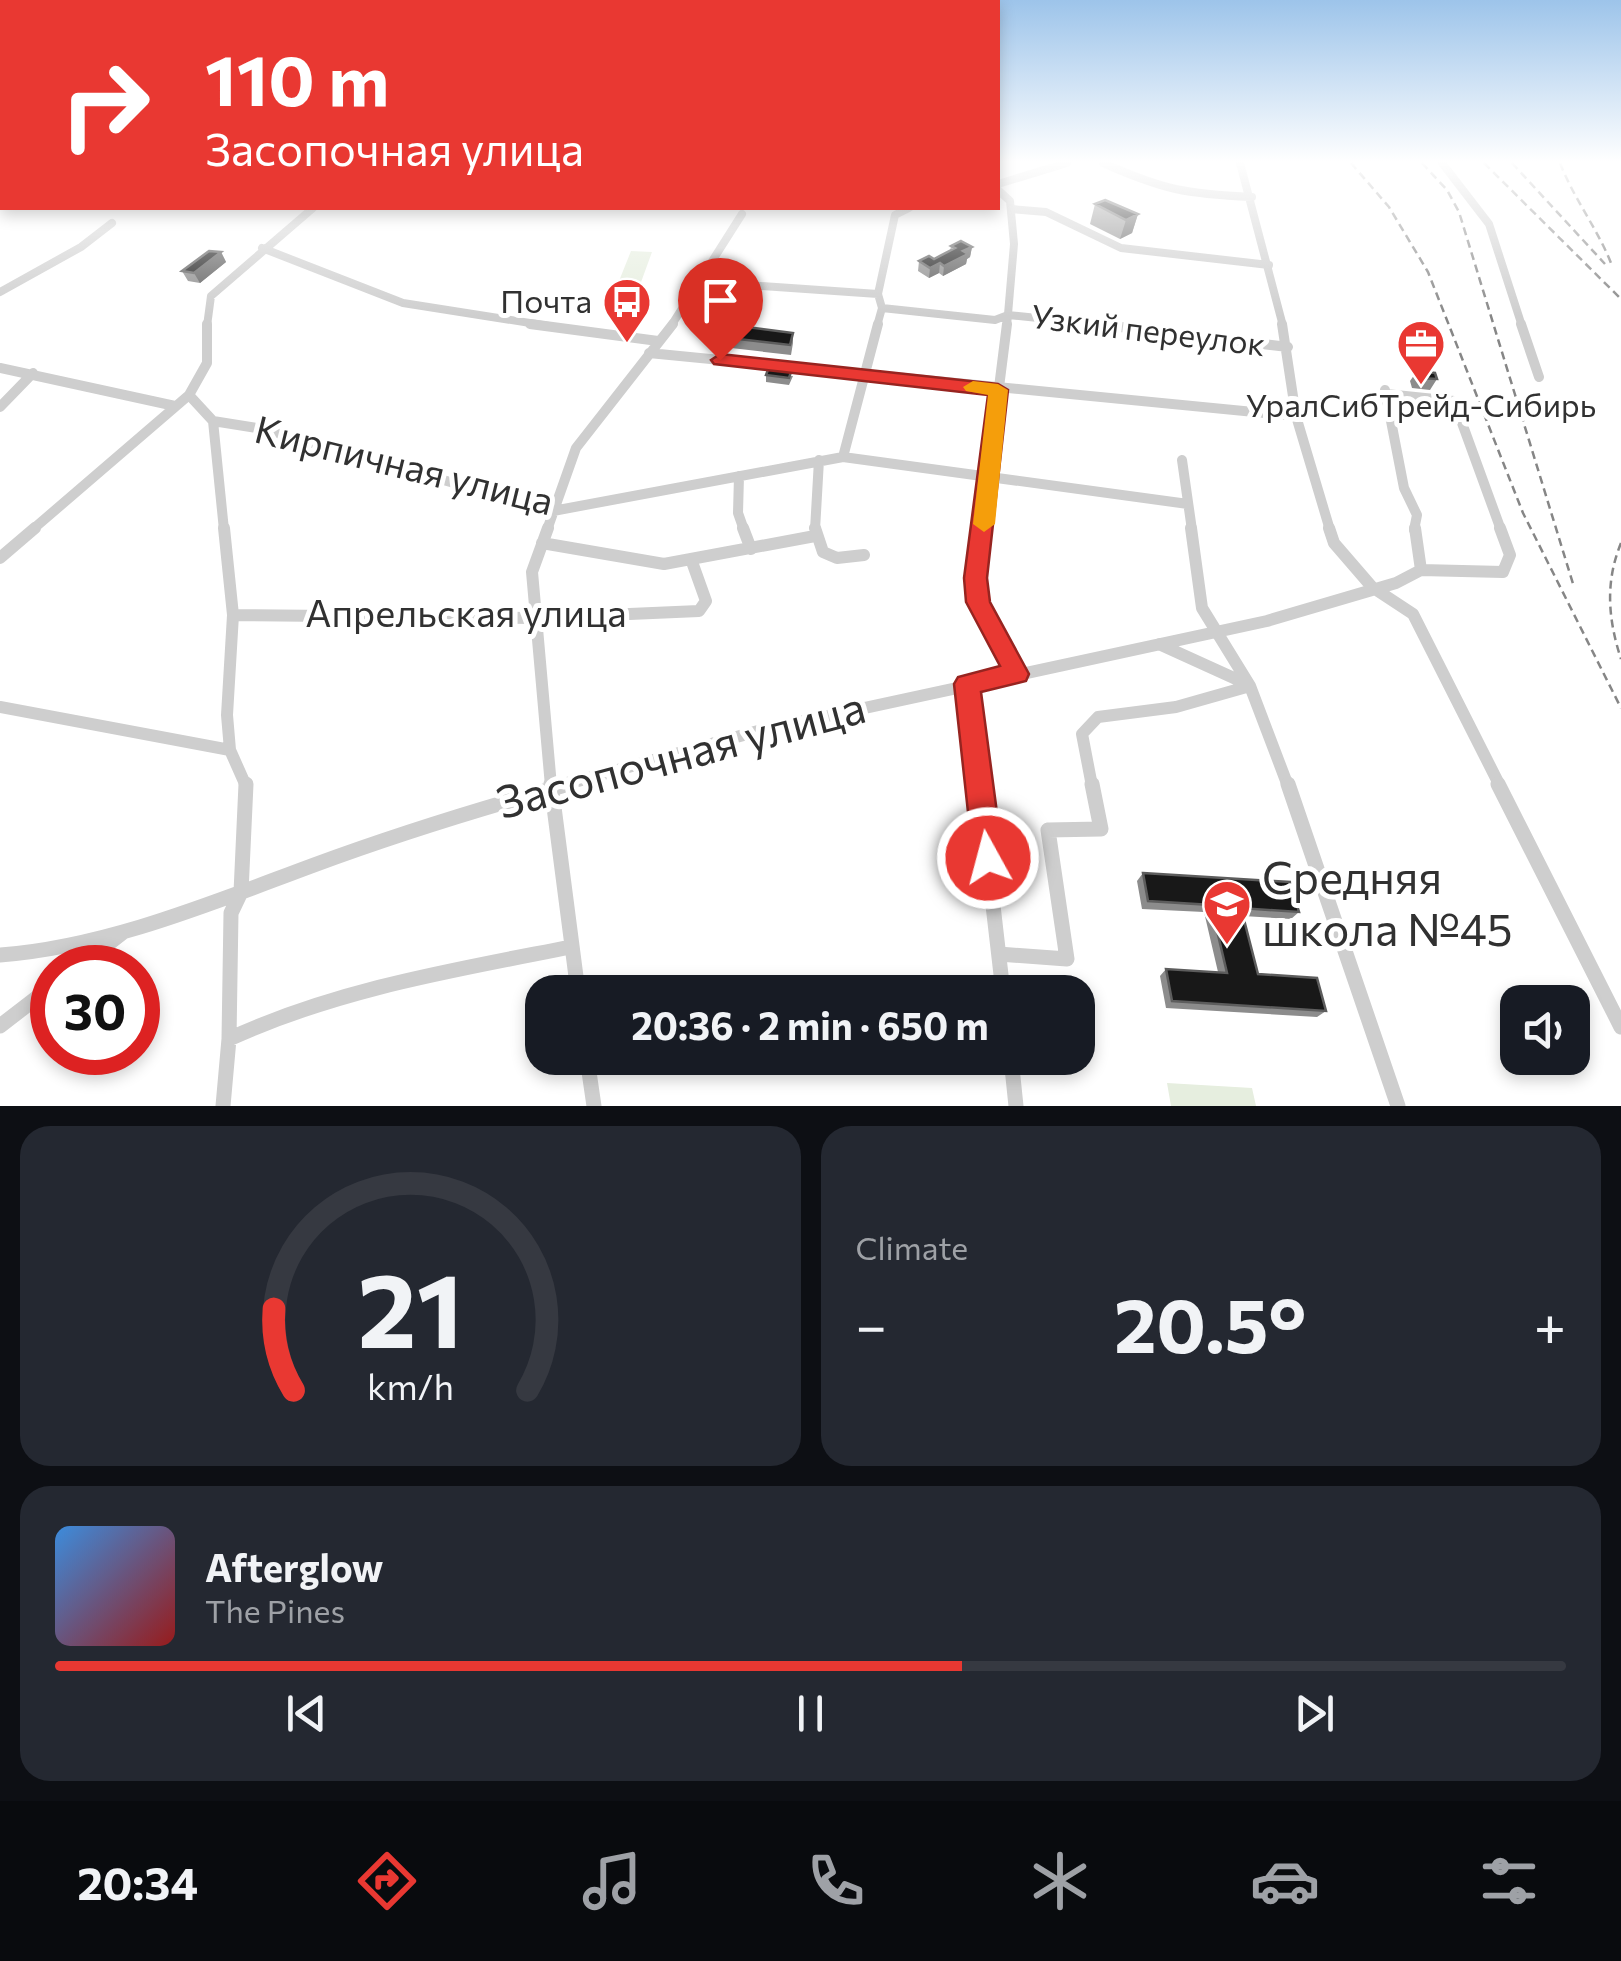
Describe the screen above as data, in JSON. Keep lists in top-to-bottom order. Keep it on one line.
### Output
{"streets":{"street":["Узкий переулок","Кирпичная улица","Апрельская улица","Засопочная улица"]},"places":{"bus stop":["Почта"],"office":["УралСибТрейд-Сибирь"],"school or university":["Средняя школа №45"]},"page":{"turn":["110 m","Засопочная улица"],"limit":"30","trip":"20:36 · 2 min · 650 m","tile":"Climate","heat":["−","20.5°","+"],"song":["Afterglow","The Pines"],"tabs":"20:34","gauge":["21","km/h"]}}
